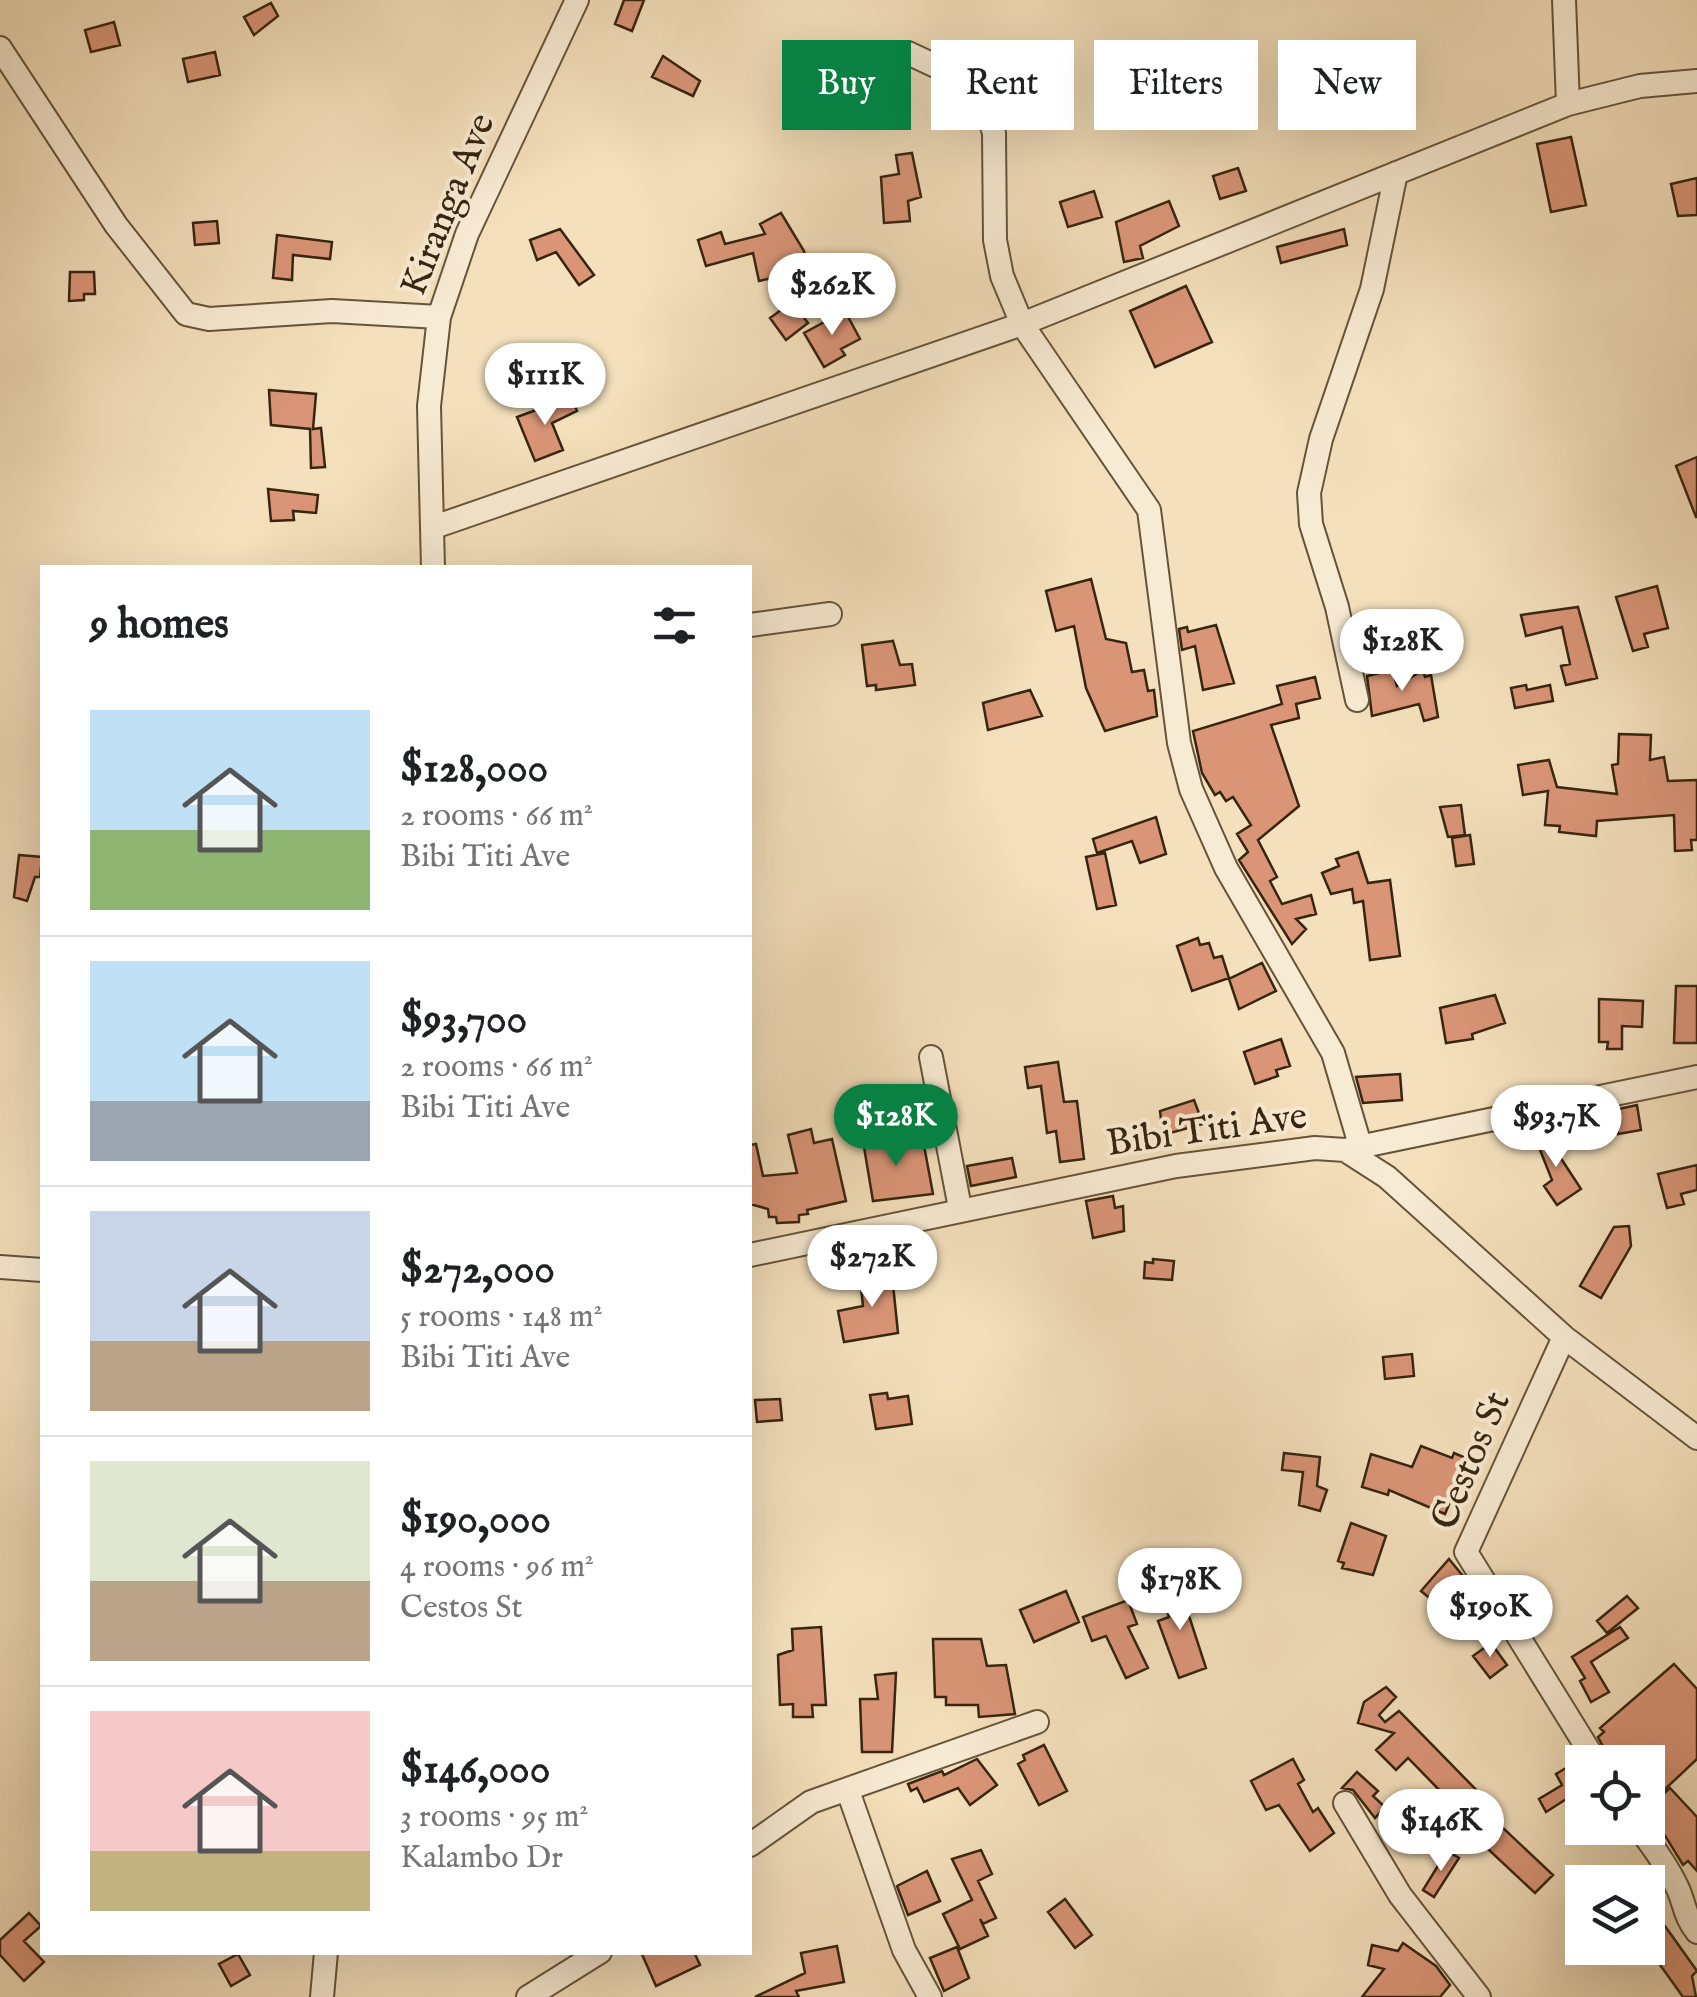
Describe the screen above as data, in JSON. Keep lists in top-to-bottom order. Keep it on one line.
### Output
{"streets":{"street":["Kiranga Ave","Bibi Titi Ave","Cestos St"]},"crossings":[["Bibi Titi Ave","Cestos St"]],"page":{"chip":["Buy","Rent","Filters","New"],"price":["$262K","$111K","$128K","$128K","$93.7K","$272K","$178K","$190K","$146K"],"heading":"9 homes","list":[{"name":"$128,000","note":"2 rooms · 66 m² · Bibi Titi Ave"},{"name":"$93,700","note":"2 rooms · 66 m² · Bibi Titi Ave"},{"name":"$272,000","note":"5 rooms · 148 m² · Bibi Titi Ave"},{"name":"$190,000","note":"4 rooms · 96 m² · Cestos St"},{"name":"$146,000","note":"3 rooms · 95 m² · Kalambo Dr"}]}}
